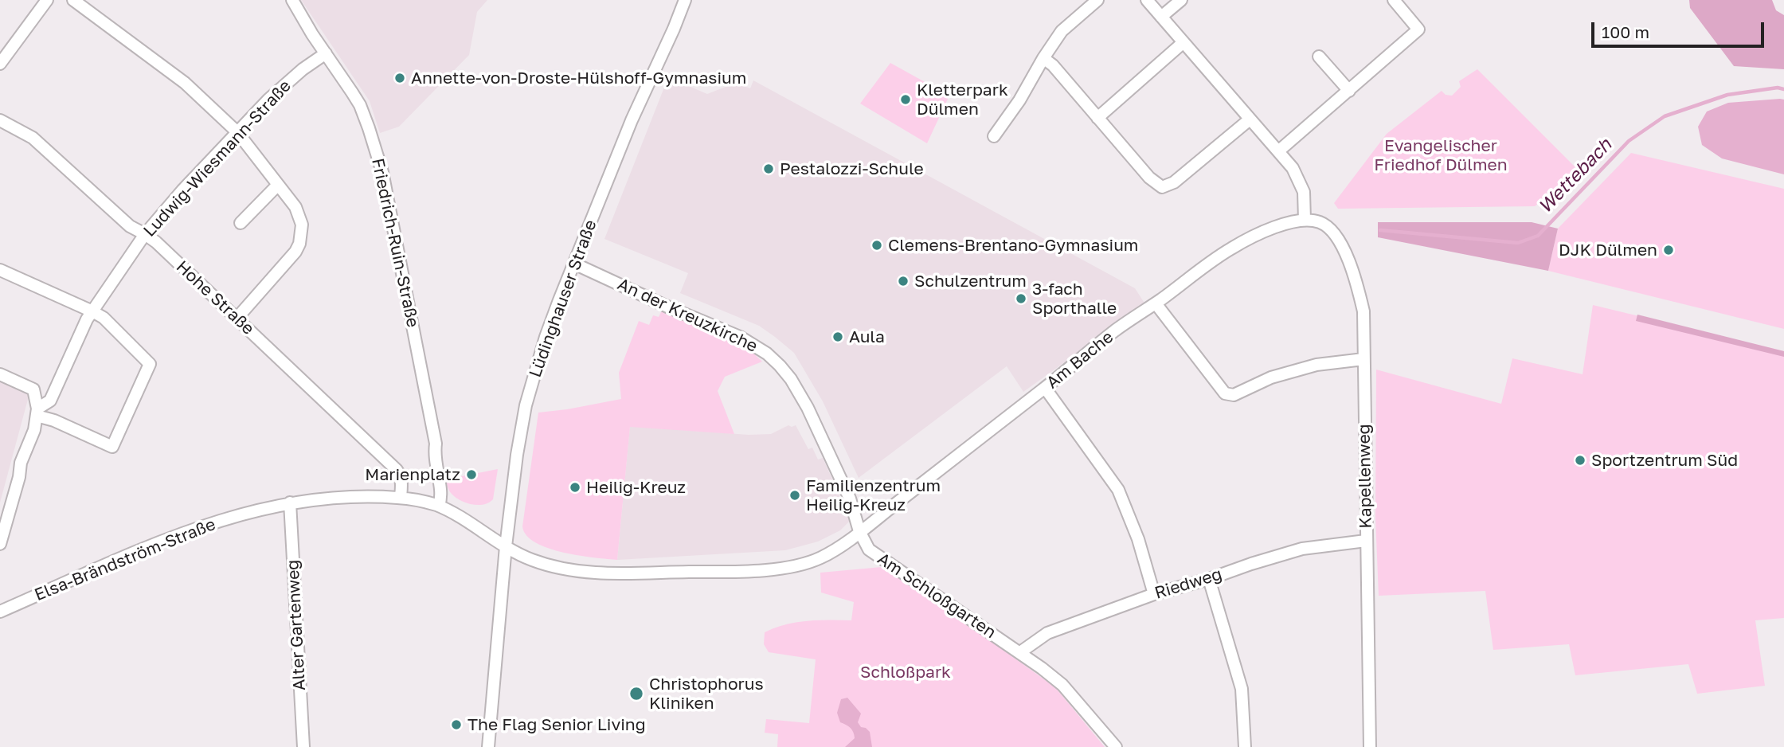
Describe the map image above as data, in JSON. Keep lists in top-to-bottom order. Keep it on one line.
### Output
{"streets":{"street":["Ludwig-Wiesmann-Straße","Friedrich-Ruin-Straße","Hohe Straße","Lüdinghauser Straße","An der Kreuzkirche","Am Bache","Kapellenweg","Elsa-Brändström-Straße","Riedweg","Am Schloßgarten","Alter Gartenweg"]},"crossings":[["Ludwig-Wiesmann-Straße","Friedrich-Ruin-Straße"],["Ludwig-Wiesmann-Straße","Hohe Straße"],["Friedrich-Ruin-Straße","Elsa-Brändström-Straße"],["Hohe Straße","Elsa-Brändström-Straße"],["Lüdinghauser Straße","An der Kreuzkirche"],["Lüdinghauser Straße","Elsa-Brändström-Straße"],["An der Kreuzkirche","Am Bache"],["An der Kreuzkirche","Am Schloßgarten"],["Am Bache","Kapellenweg"],["Am Bache","Am Schloßgarten"],["Kapellenweg","Riedweg"],["Elsa-Brändström-Straße","Alter Gartenweg"],["Riedweg","Am Schloßgarten"]],"water":["Wettebach"],"parks":["Evangelischer Friedhof Dülmen","Schloßpark"],"places":["Annette-von-Droste-Hülshoff-Gymnasium","Kletterpark Dülmen","Pestalozzi-Schule","Clemens-Brentano-Gymnasium","DJK Dülmen","Schulzentrum","3-fach Sporthalle","Aula","Sportzentrum Süd","Marienplatz","Heilig-Kreuz","Familienzentrum Heilig-Kreuz","Christophorus Kliniken","The Flag Senior Living"],"scale_bar":"100 m"}
